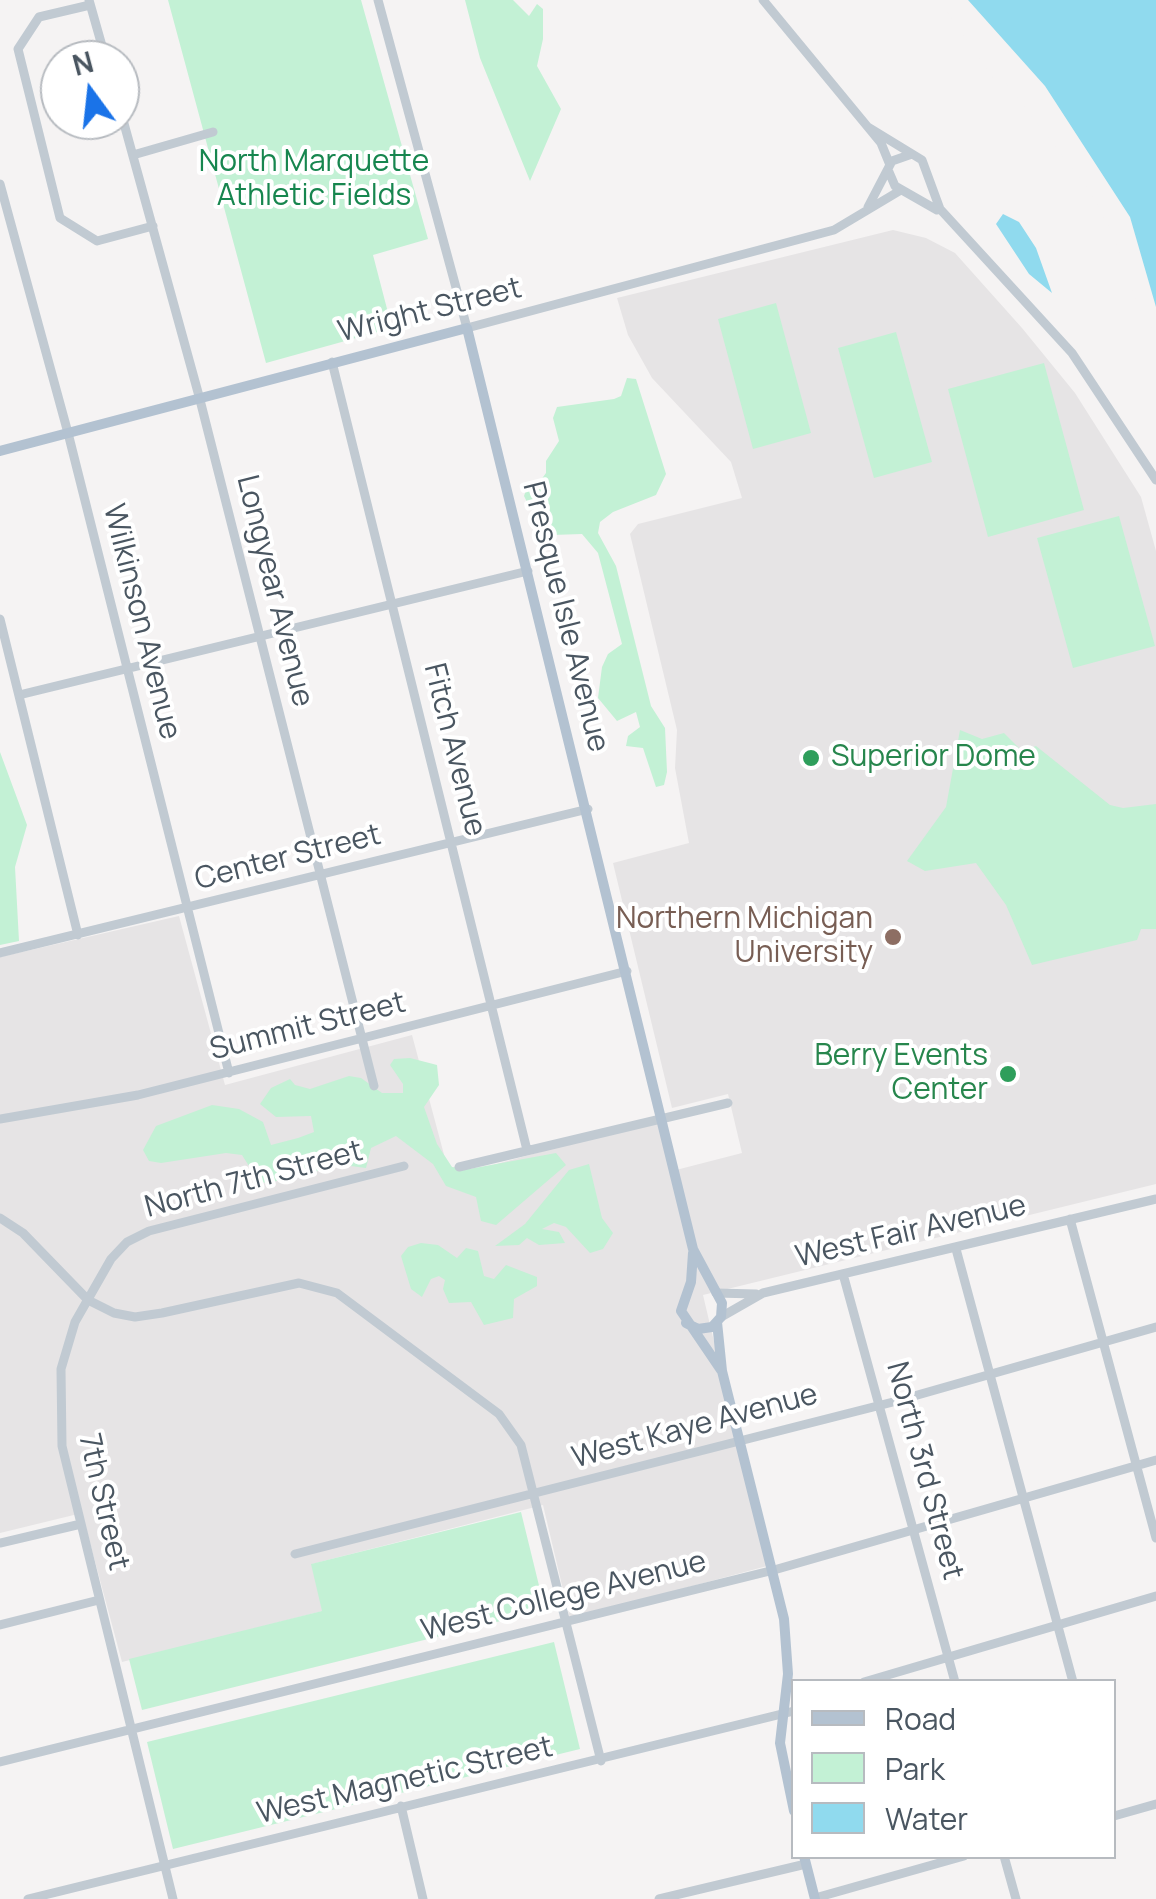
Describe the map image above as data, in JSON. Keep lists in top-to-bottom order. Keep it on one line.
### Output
{"streets":{"main road":["Wright Street","Presque Isle Avenue","West Fair Avenue"],"street":["Longyear Avenue","Wilkinson Avenue","Fitch Avenue","Center Street","Summit Street","North 7th Street","West Kaye Avenue","North 3rd Street","7th Street","West College Avenue","West Magnetic Street"]},"crossings":[["Wright Street","Longyear Avenue"],["Wright Street","Presque Isle Avenue"],["Wright Street","Wilkinson Avenue"],["Wright Street","Fitch Avenue"],["Longyear Avenue","Center Street"],["Longyear Avenue","Summit Street"],["Presque Isle Avenue","Center Street"],["Presque Isle Avenue","Summit Street"],["Presque Isle Avenue","West Fair Avenue"],["Presque Isle Avenue","West Kaye Avenue"],["Presque Isle Avenue","West College Avenue"],["Presque Isle Avenue","West Magnetic Street"],["Wilkinson Avenue","Center Street"],["Wilkinson Avenue","Summit Street"],["Fitch Avenue","Center Street"],["Fitch Avenue","Summit Street"],["North 7th Street","7th Street"],["West Fair Avenue","North 3rd Street"],["West Kaye Avenue","North 3rd Street"],["North 3rd Street","West College Avenue"]],"parks":["North Marquette Athletic Fields"],"places":["Superior Dome","Northern Michigan University","Berry Events Center"],"legend":["Road","Park","Water"],"north":"top"}
